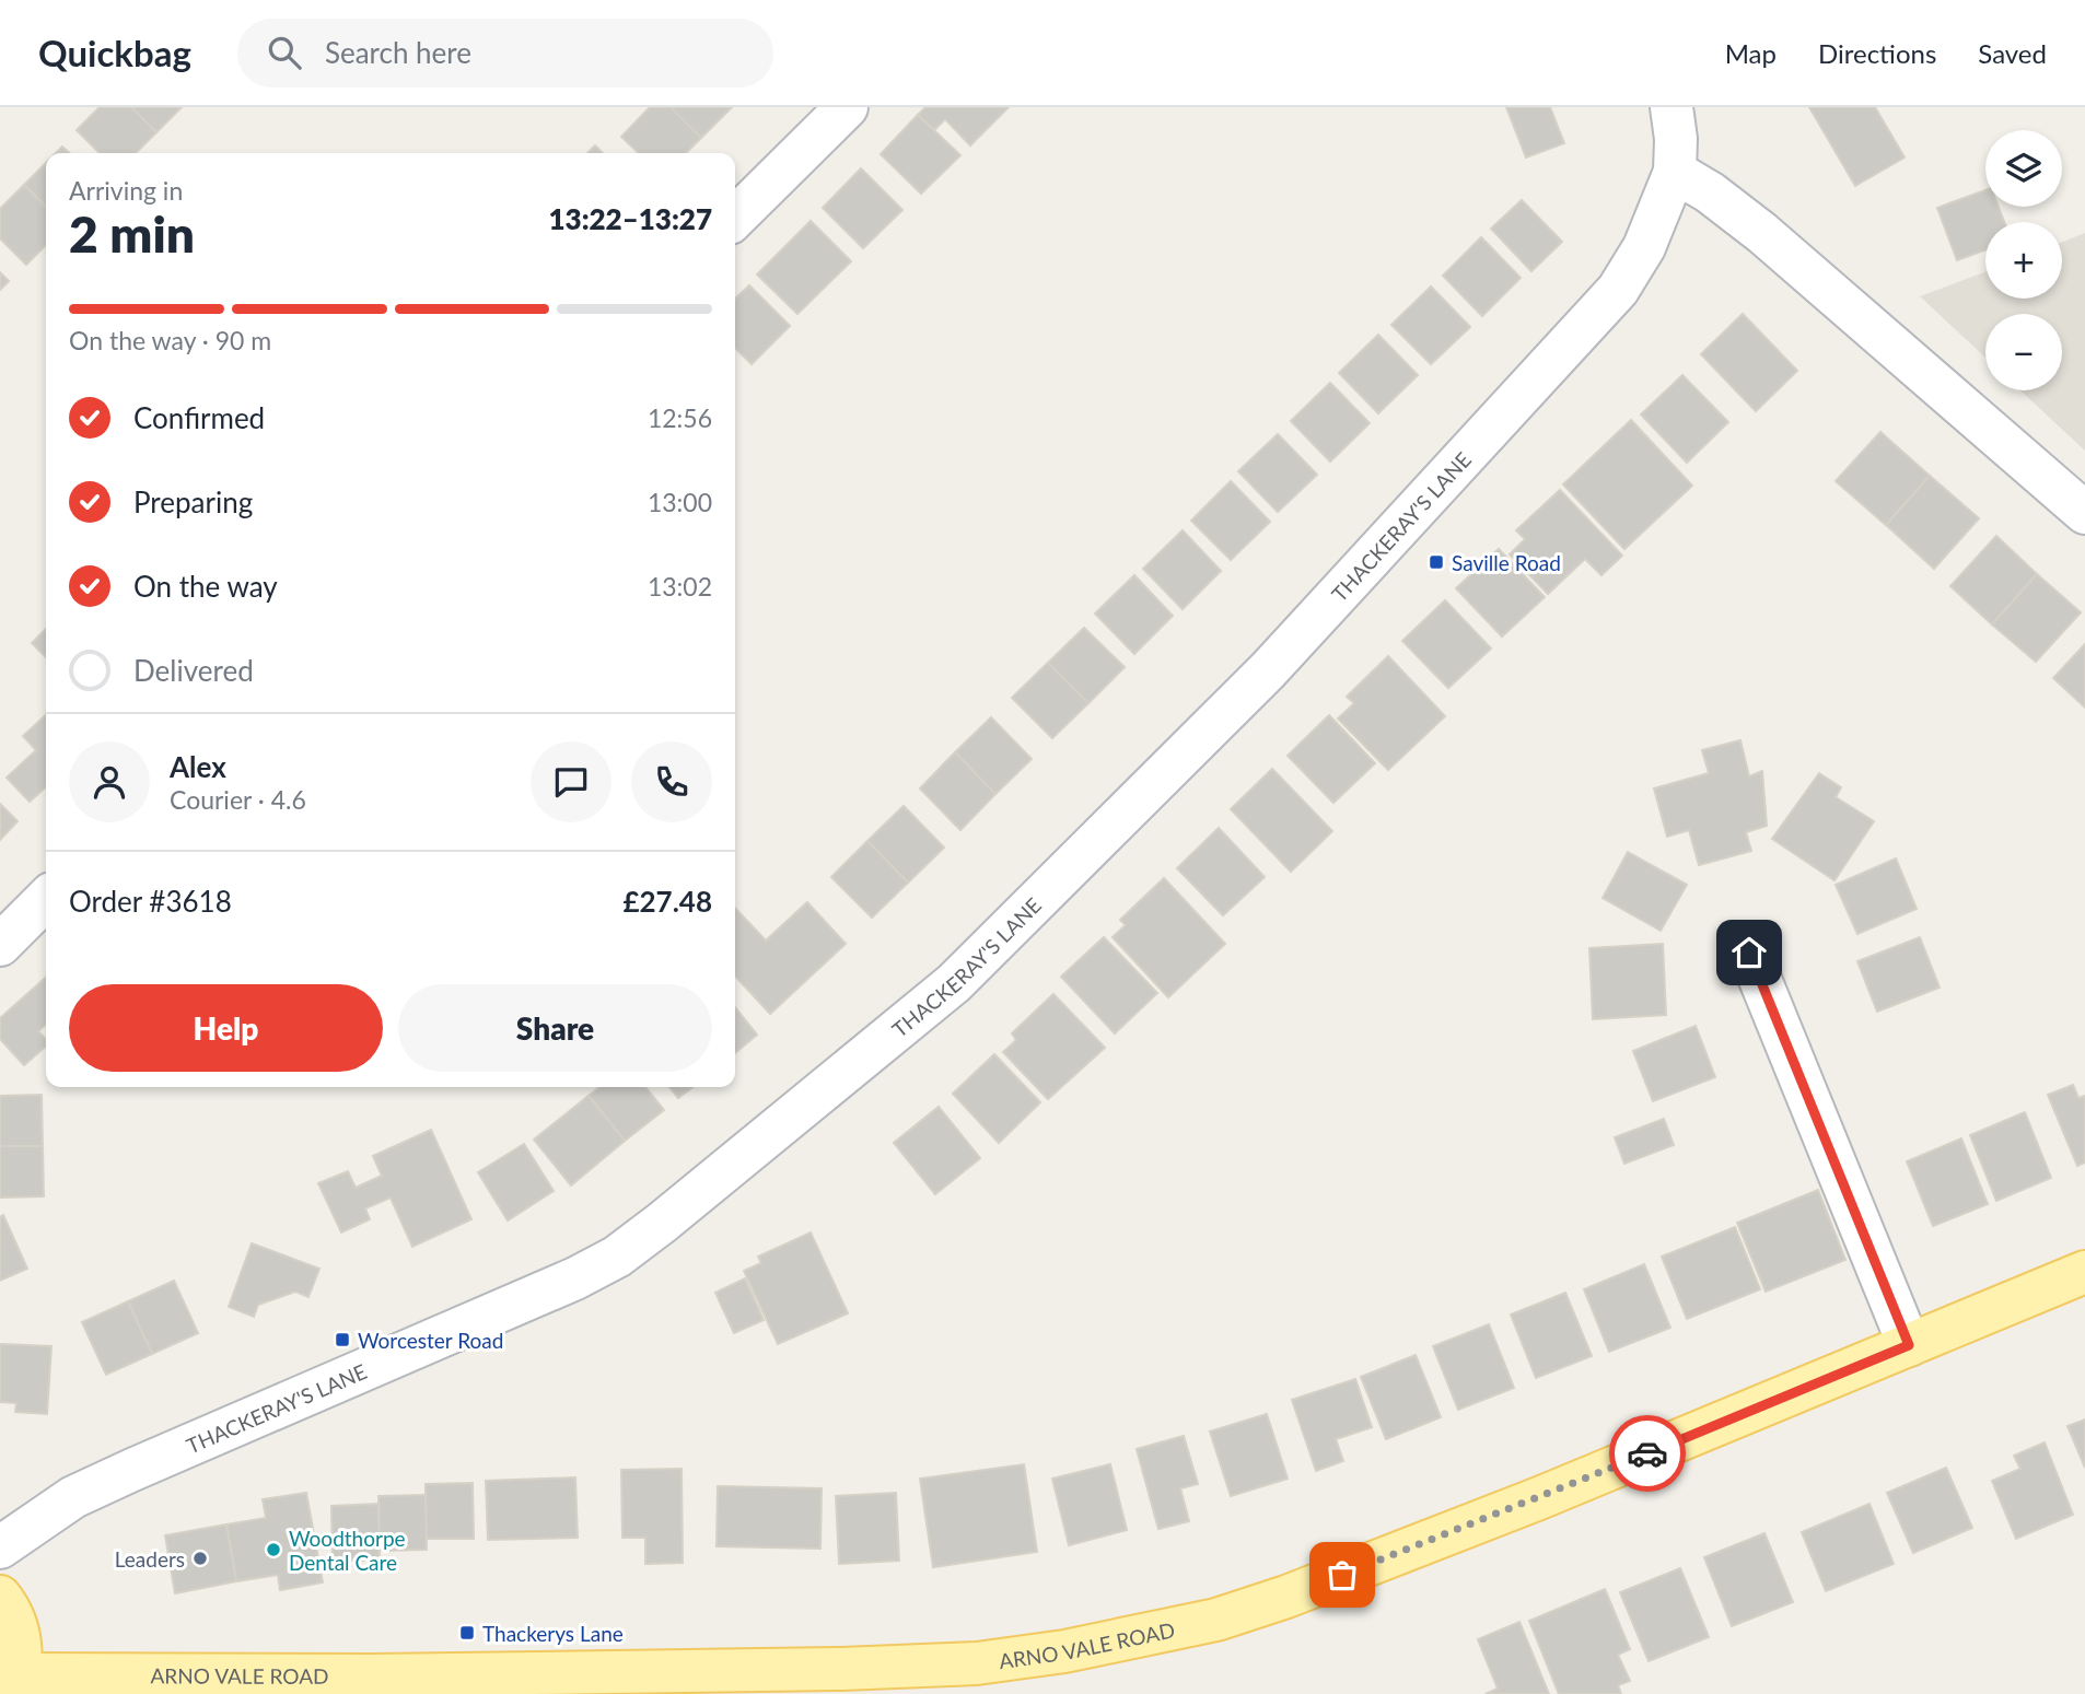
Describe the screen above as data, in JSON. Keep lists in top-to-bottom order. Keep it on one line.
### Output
{"streets":{"main road":["ARNO VALE ROAD"],"street":["THACKERAY'S LANE"]},"places":{"transit":["Saville Road","Worcester Road","Thackerys Lane"],"other":["Woodthorpe Dental Care","Leaders"]},"page":{"header":"Quickbag","search":"Search here","nav":["Map","Directions","Saved"],"map_buttons":["+","−"],"heading":["2 min","Arriving in","13:22–13:27"],"panel":["Alex","Courier · 4.6","Order #3618","£27.48"],"bar":"On the way · 90 m","list":[["Confirmed","12:56"],["Preparing","13:00"],["On the way","13:02"],"Delivered"],"buttons":["Help","Share"]}}
